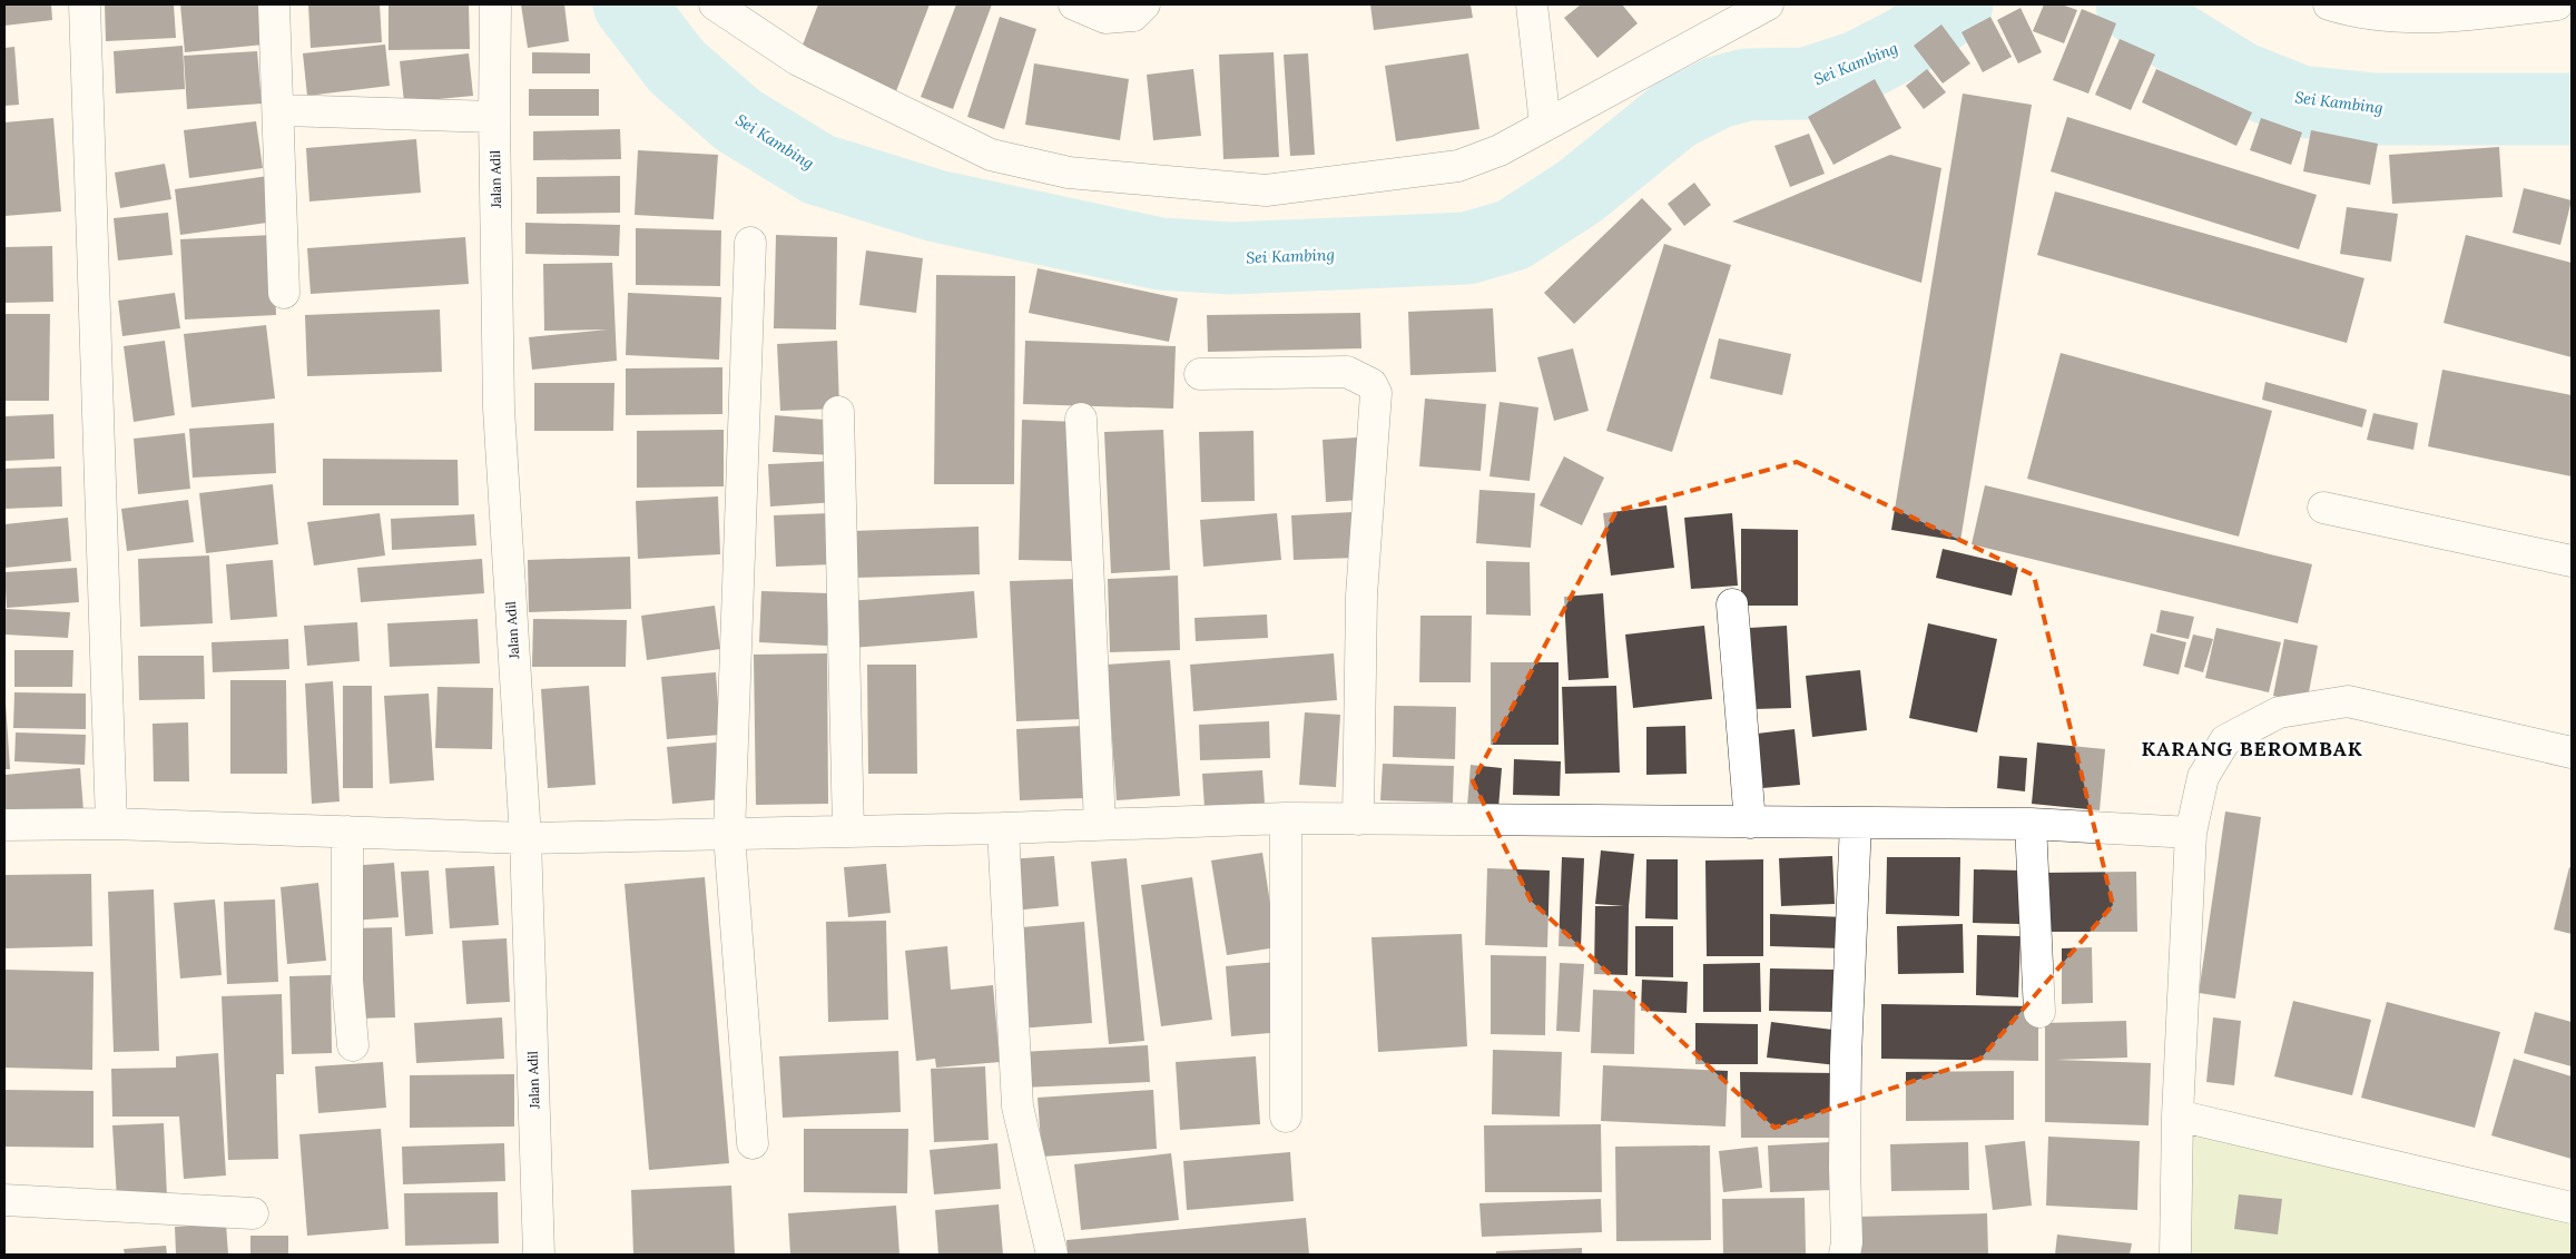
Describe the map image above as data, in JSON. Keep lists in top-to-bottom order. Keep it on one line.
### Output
{"streets":{"street":["Jalan Adil"]},"districts":["KARANG BEROMBAK"],"water":["Sei Kambing"]}
